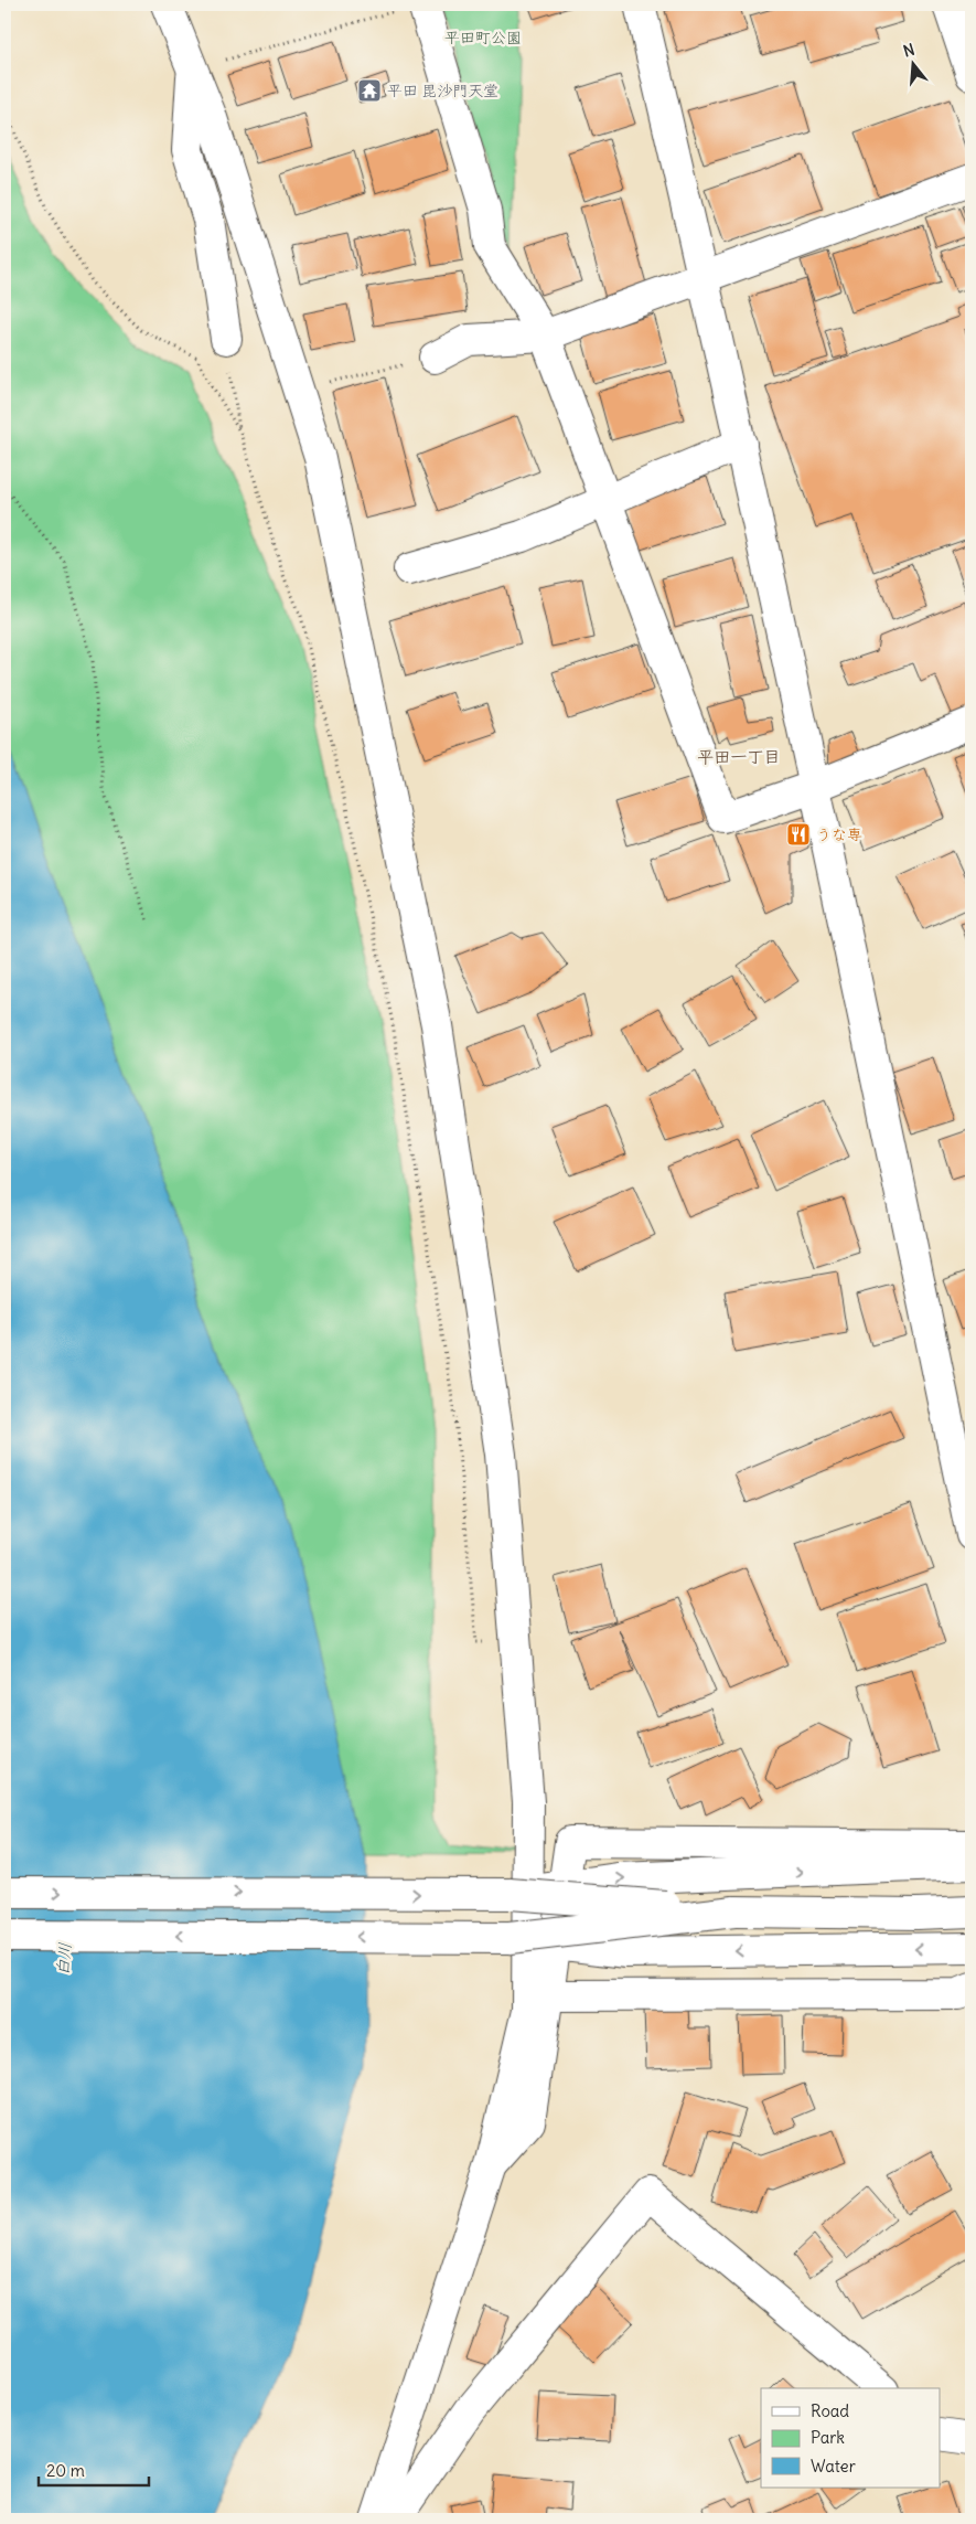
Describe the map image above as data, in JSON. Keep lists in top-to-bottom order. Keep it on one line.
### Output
{"districts":["平田一丁目"],"water":["白川"],"parks":["平田町公園"],"places":{"temple":["平田 毘沙門天堂"],"restaurant":["うな専"]},"legend":["Road","Park","Water"],"scale_bar":"20 m","north":"top"}
